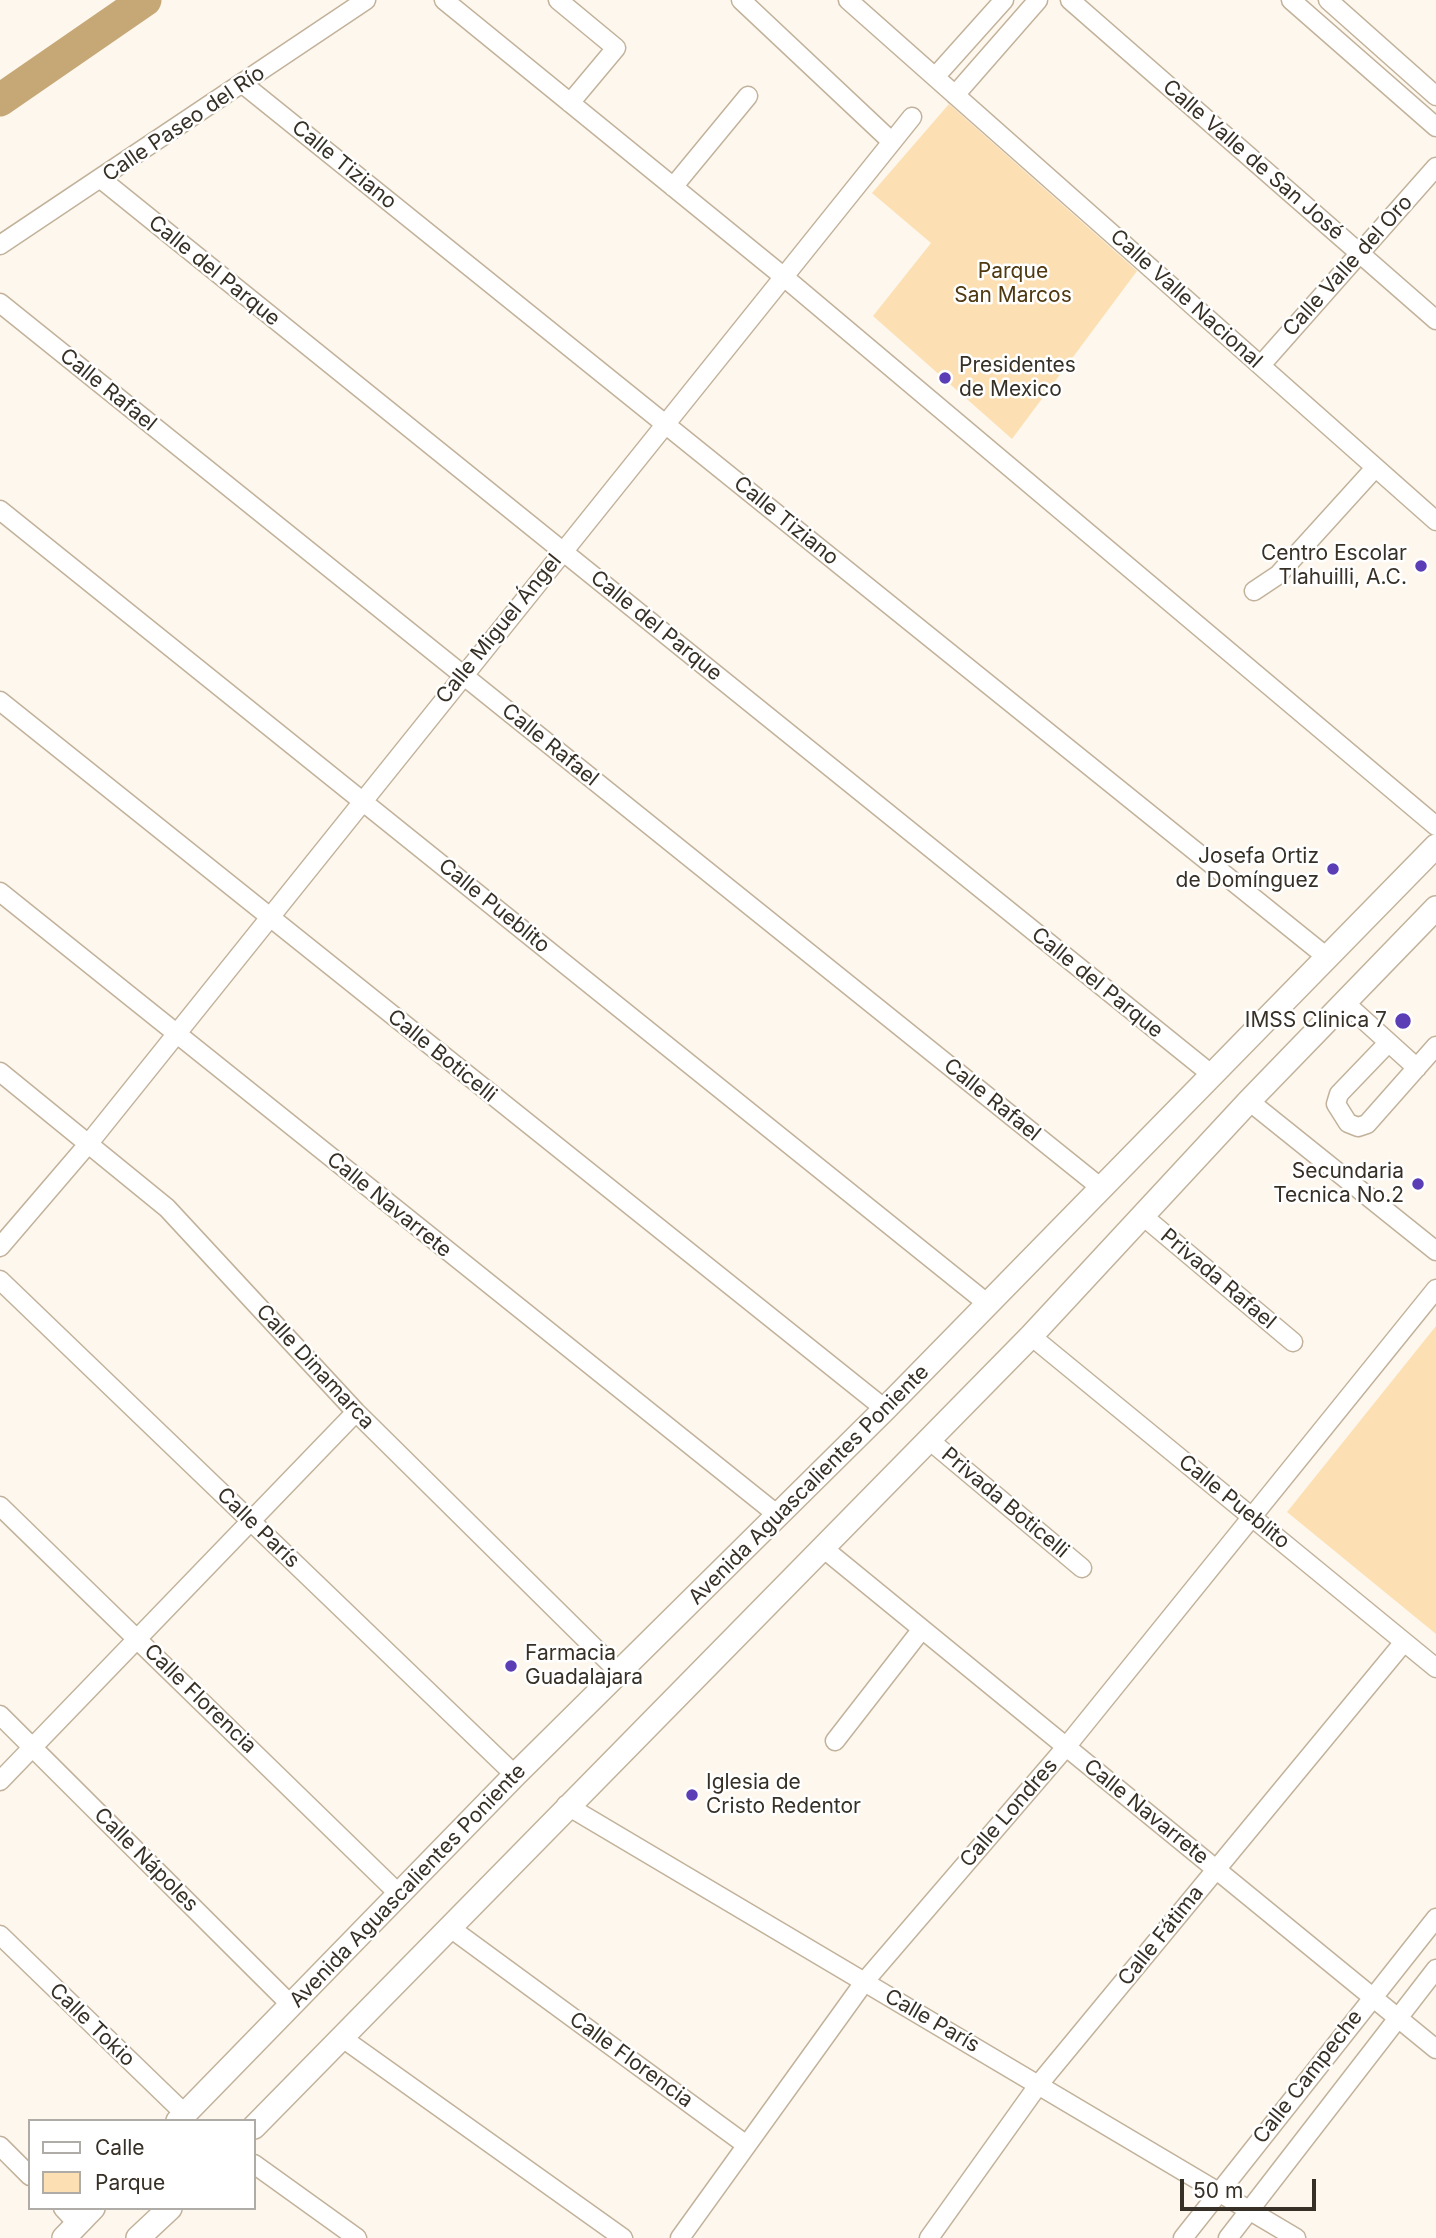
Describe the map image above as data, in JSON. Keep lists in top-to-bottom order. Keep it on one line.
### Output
{"streets":{"main road":["Avenida Aguascalientes Poniente"],"street":["Calle Paseo del Río","Calle Valle de San José","Calle Tiziano","Calle Valle del Oro","Calle del Parque","Calle Valle Nacional","Calle Rafael","Calle Miguel Ángel","Calle Pueblito","Calle Boticelli","Calle Navarrete","Privada Rafael","Calle Dinamarca","Privada Boticelli","Calle París","Calle Florencia","Calle Londres","Calle Nápoles","Calle Fátima","Calle Tokio","Calle Campeche"]},"crossings":[["Calle Paseo del Río","Calle Tiziano"],["Calle Paseo del Río","Calle del Parque"],["Calle Valle de San José","Calle Valle del Oro"],["Calle Tiziano","Calle Miguel Ángel"],["Calle Tiziano","Avenida Aguascalientes Poniente"],["Calle Valle del Oro","Calle Valle Nacional"],["Calle del Parque","Calle Miguel Ángel"],["Calle del Parque","Avenida Aguascalientes Poniente"],["Calle Rafael","Calle Miguel Ángel"],["Calle Rafael","Avenida Aguascalientes Poniente"],["Calle Miguel Ángel","Calle Pueblito"],["Calle Miguel Ángel","Calle Boticelli"],["Calle Miguel Ángel","Calle Navarrete"],["Calle Miguel Ángel","Calle Dinamarca"],["Calle Pueblito","Avenida Aguascalientes Poniente"],["Calle Pueblito","Calle Londres"],["Calle Pueblito","Calle Fátima"],["Calle Boticelli","Avenida Aguascalientes Poniente"],["Calle Navarrete","Avenida Aguascalientes Poniente"],["Calle Navarrete","Calle Londres"],["Calle Navarrete","Calle Fátima"],["Calle Navarrete","Calle Campeche"],["Calle Dinamarca","Avenida Aguascalientes Poniente"],["Avenida Aguascalientes Poniente","Calle París"],["Avenida Aguascalientes Poniente","Calle Florencia"],["Avenida Aguascalientes Poniente","Calle Nápoles"],["Avenida Aguascalientes Poniente","Calle Tokio"],["Calle París","Calle Londres"],["Calle París","Calle Fátima"],["Calle París","Calle Campeche"],["Calle Florencia","Calle Londres"]],"parks":["Parque San Marcos"],"places":["Presidentes de Mexico","Centro Escolar Tlahuilli, A.C.","Josefa Ortiz de Domínguez","IMSS Clinica 7","Secundaria Tecnica No.2","Farmacia Guadalajara","Iglesia de Cristo Redentor"],"legend":["Calle","Parque"],"scale_bar":"50 m"}
